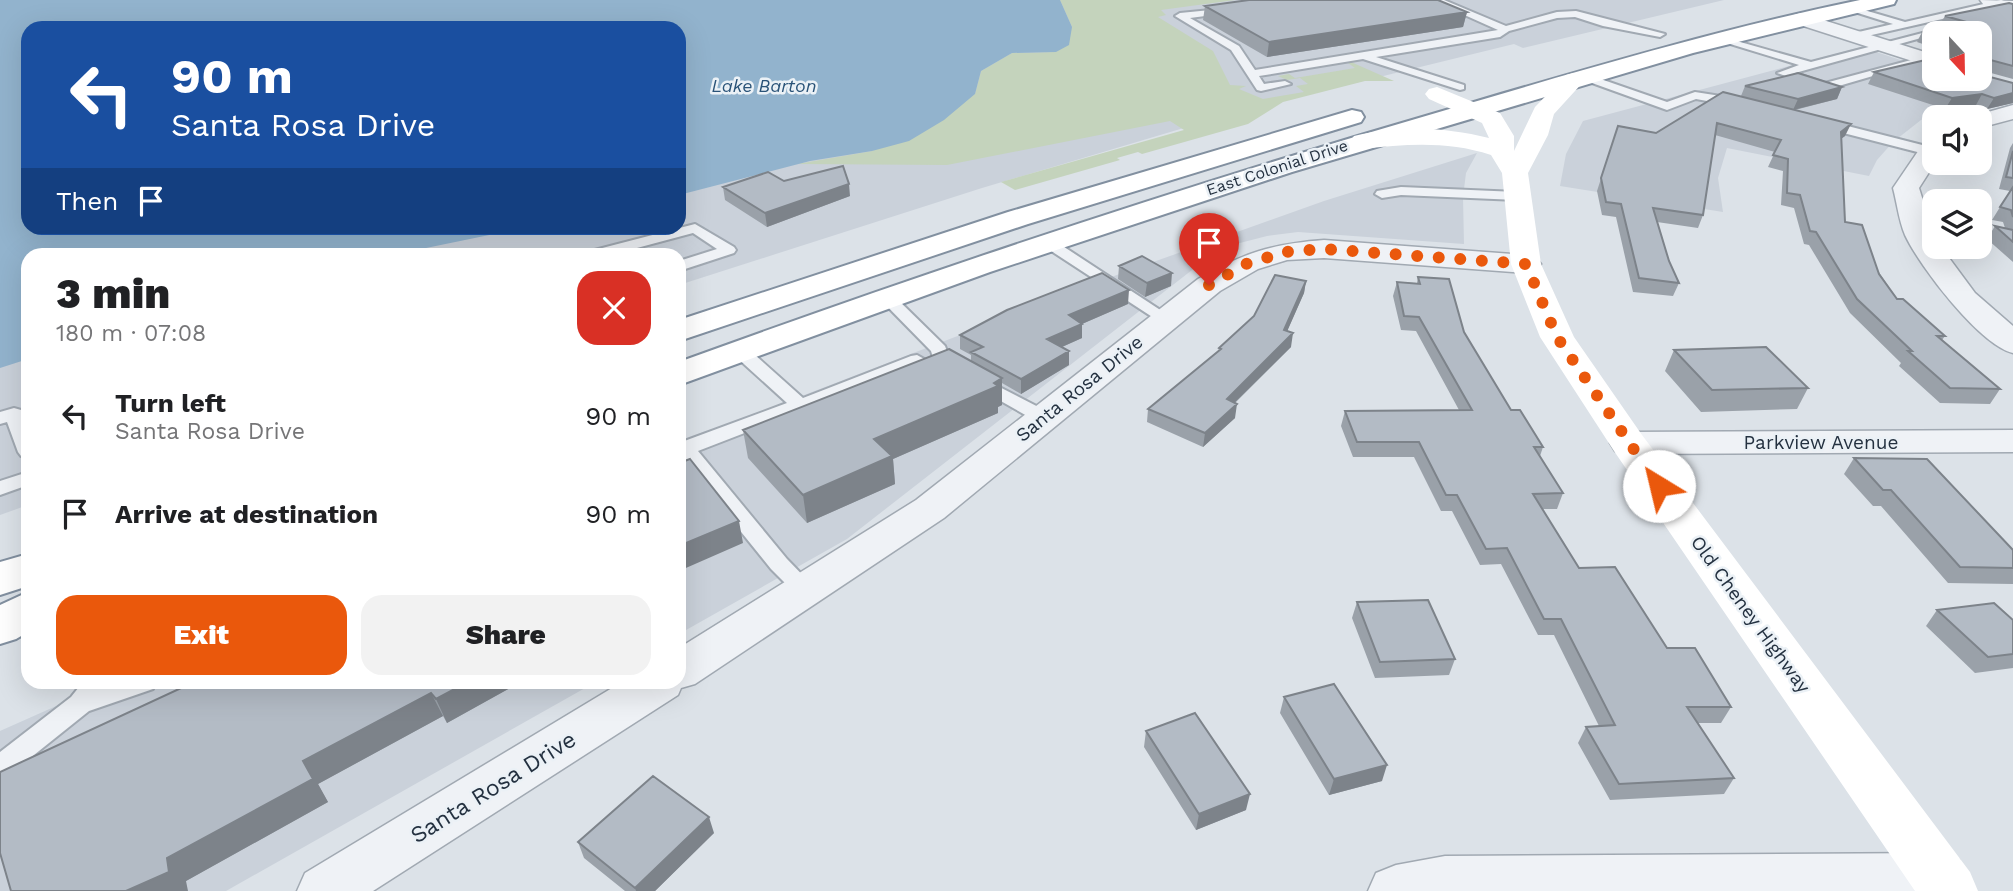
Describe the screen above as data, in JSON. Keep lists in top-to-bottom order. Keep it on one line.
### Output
{"streets":{"main road":["East Colonial Drive","Old Cheney Highway"],"street":["Santa Rosa Drive","Parkview Avenue"]},"crossings":[["East Colonial Drive","Old Cheney Highway"],["Santa Rosa Drive","Old Cheney Highway"],["Parkview Avenue","Old Cheney Highway"]],"water":["Lake Barton"],"north":"bottom","page":{"turn":["90 m","Santa Rosa Drive"],"then":"Then","heading":["3 min","180 m · 07:08"],"list":[{"name":"Turn left","note":"Santa Rosa Drive","value":"90 m"},{"name":"Arrive at destination","value":"90 m"}],"buttons":["Exit","Share"]}}
